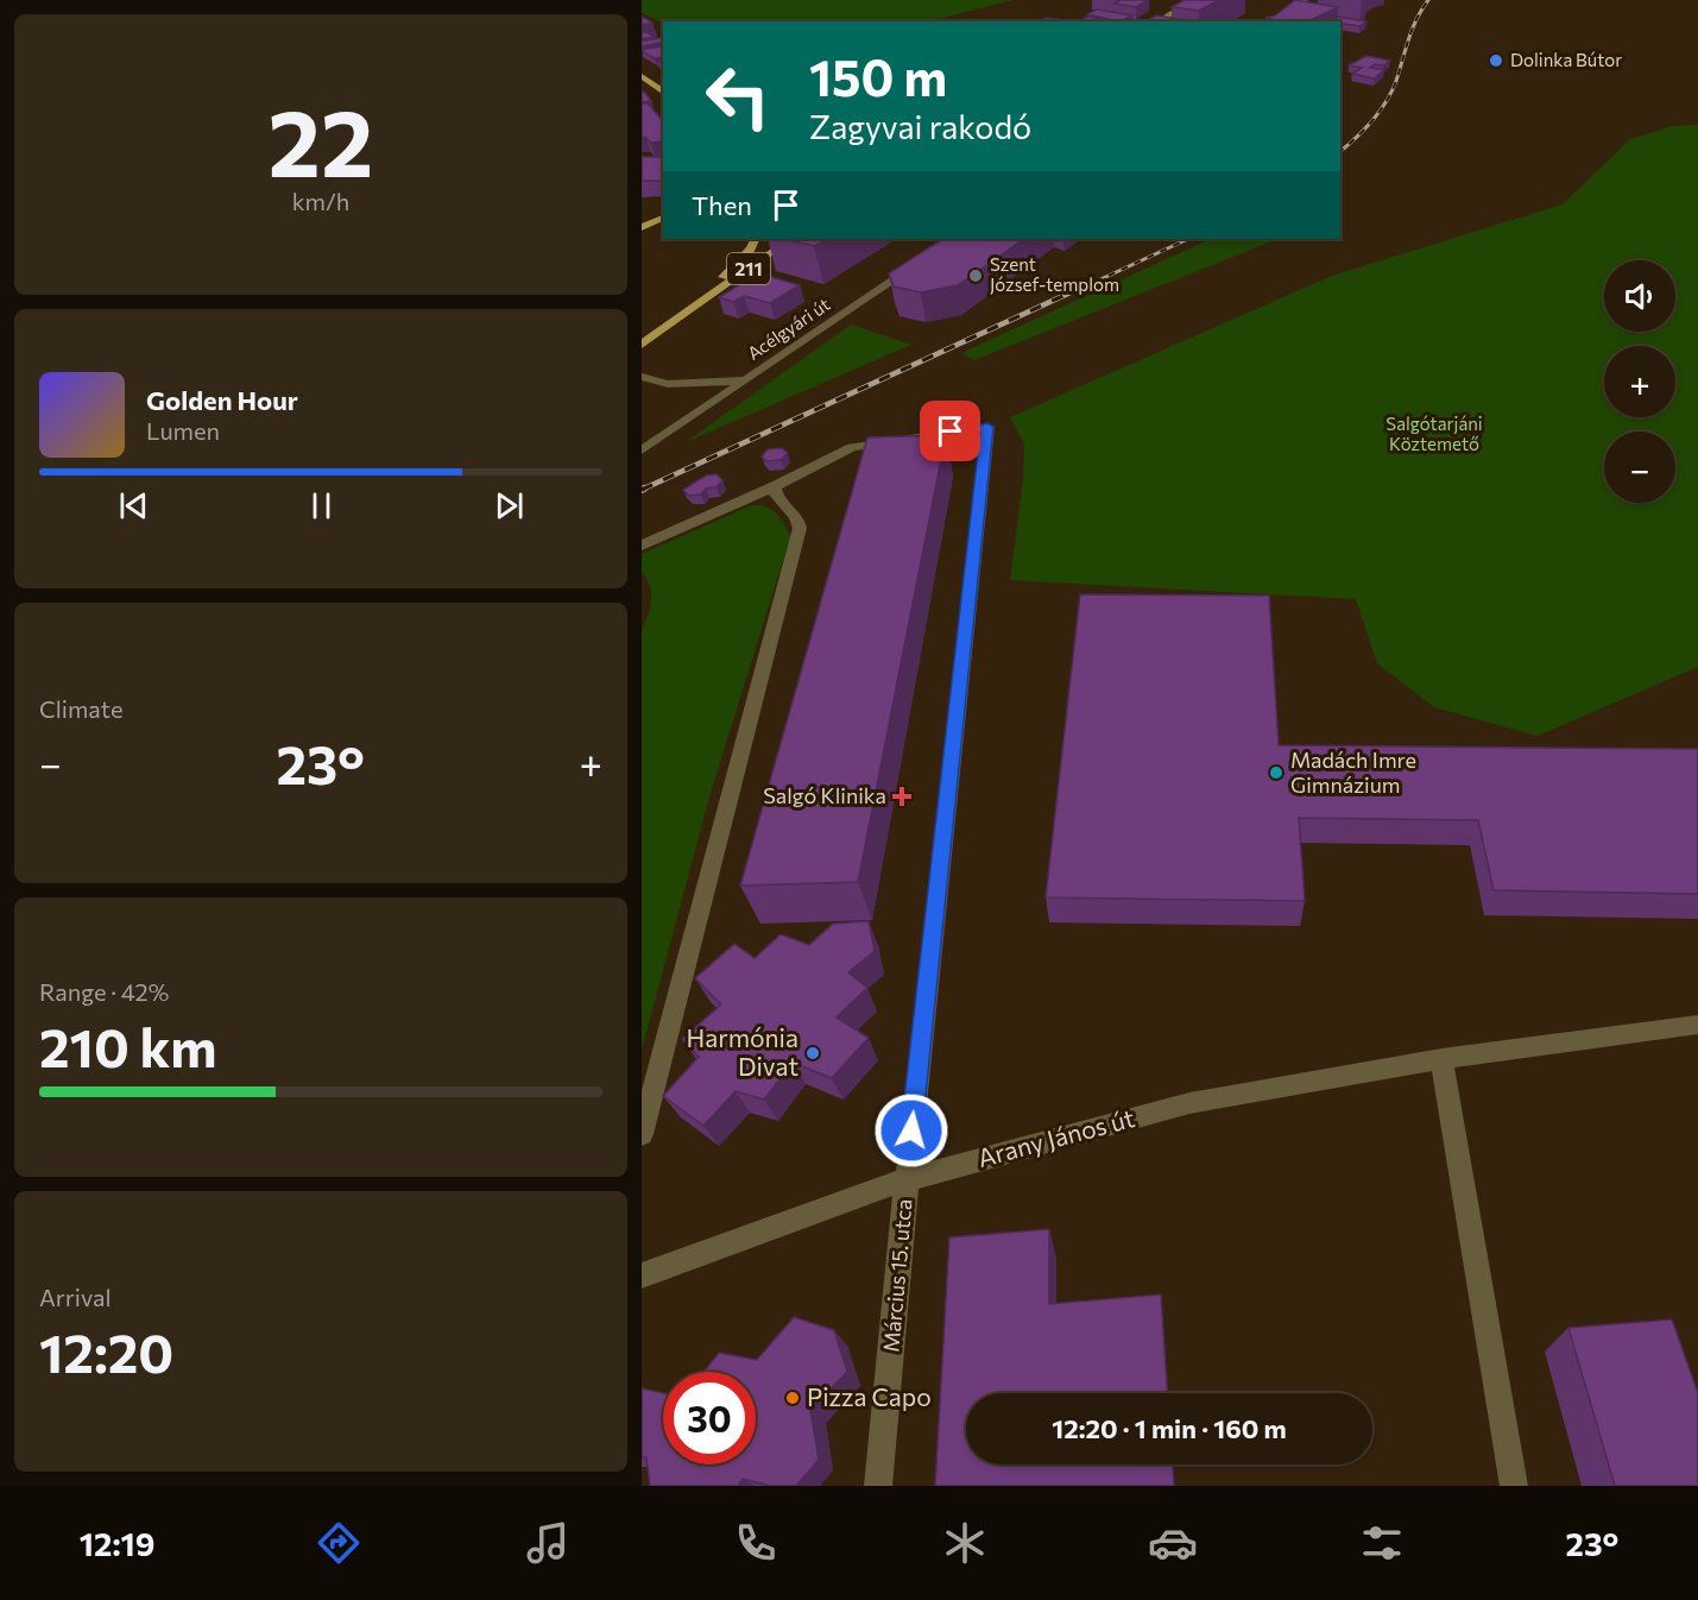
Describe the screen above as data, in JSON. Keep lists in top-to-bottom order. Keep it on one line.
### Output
{"streets":{"main road":["211"],"street":["Acélgyári út","Arany János út","Március 15. utca"]},"crossings":[["Arany János út","Március 15. utca"]],"parks":["Salgótarjáni Köztemető"],"places":{"other":["Dolinka Bútor","Szent József-templom","Madách Imre Gimnázium","Harmónia Divat","Pizza Capo"],"health":["Salgó Klinika"]},"page":{"tile":[["22","km/h"],"Climate",["Range · 42%","210 km"],["Arrival","12:20"]],"turn":["150 m","Zagyvai rakodó"],"then":"Then","map_buttons":["+","−"],"song":["Golden Hour","Lumen"],"heat":["−","23°","+"],"limit":"30","trip":"12:20 · 1 min · 160 m","tabs":["12:19","23°"]}}
